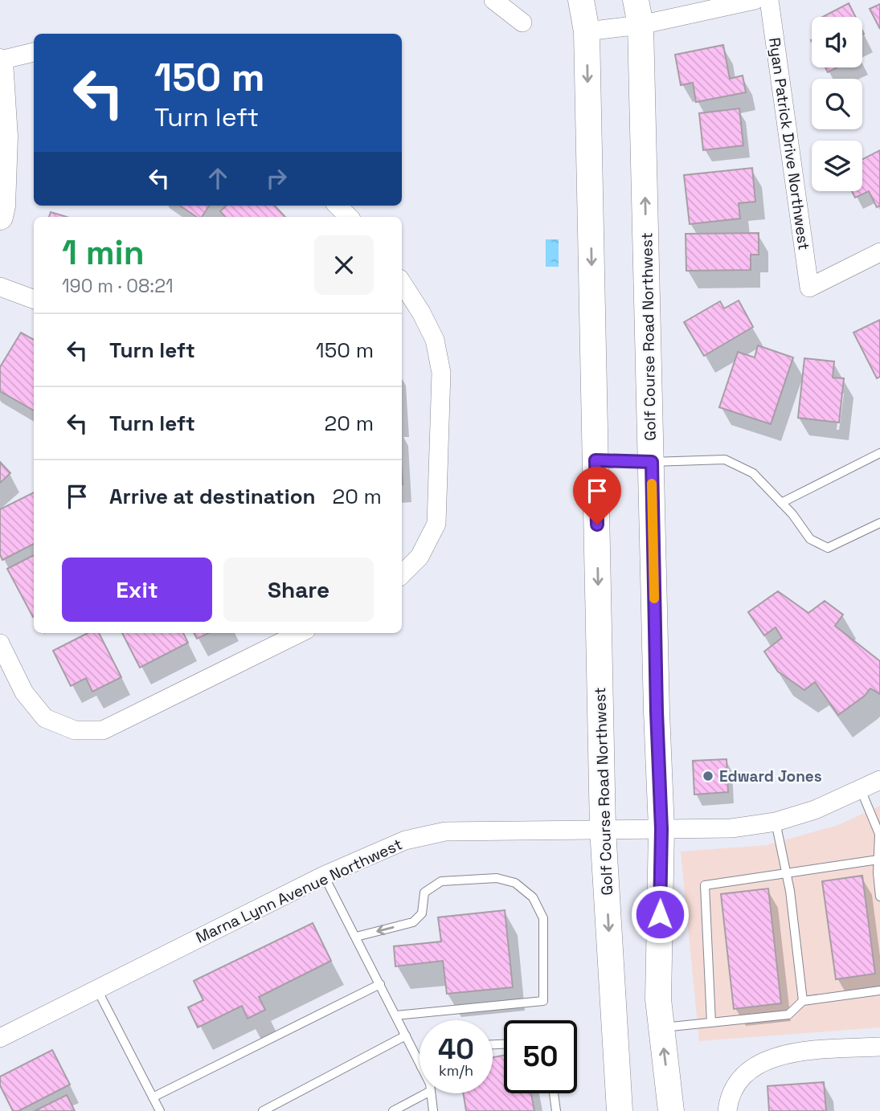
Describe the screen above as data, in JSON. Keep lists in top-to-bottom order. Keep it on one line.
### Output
{"streets":{"main road":["Golf Course Road Northwest"],"street":["Ryan Patrick Drive Northwest","Marna Lynn Avenue Northwest"]},"crossings":[["Golf Course Road Northwest","Marna Lynn Avenue Northwest"]],"places":["Edward Jones"],"page":{"turn":["150 m","Turn left"],"heading":["1 min","190 m · 08:21"],"list":[{"name":"Turn left","value":"150 m"},{"name":"Turn left","value":"20 m"},{"name":"Arrive at destination","value":"20 m"}],"buttons":["Exit","Share"],"speed":"40 km/h","limit":"50"}}
